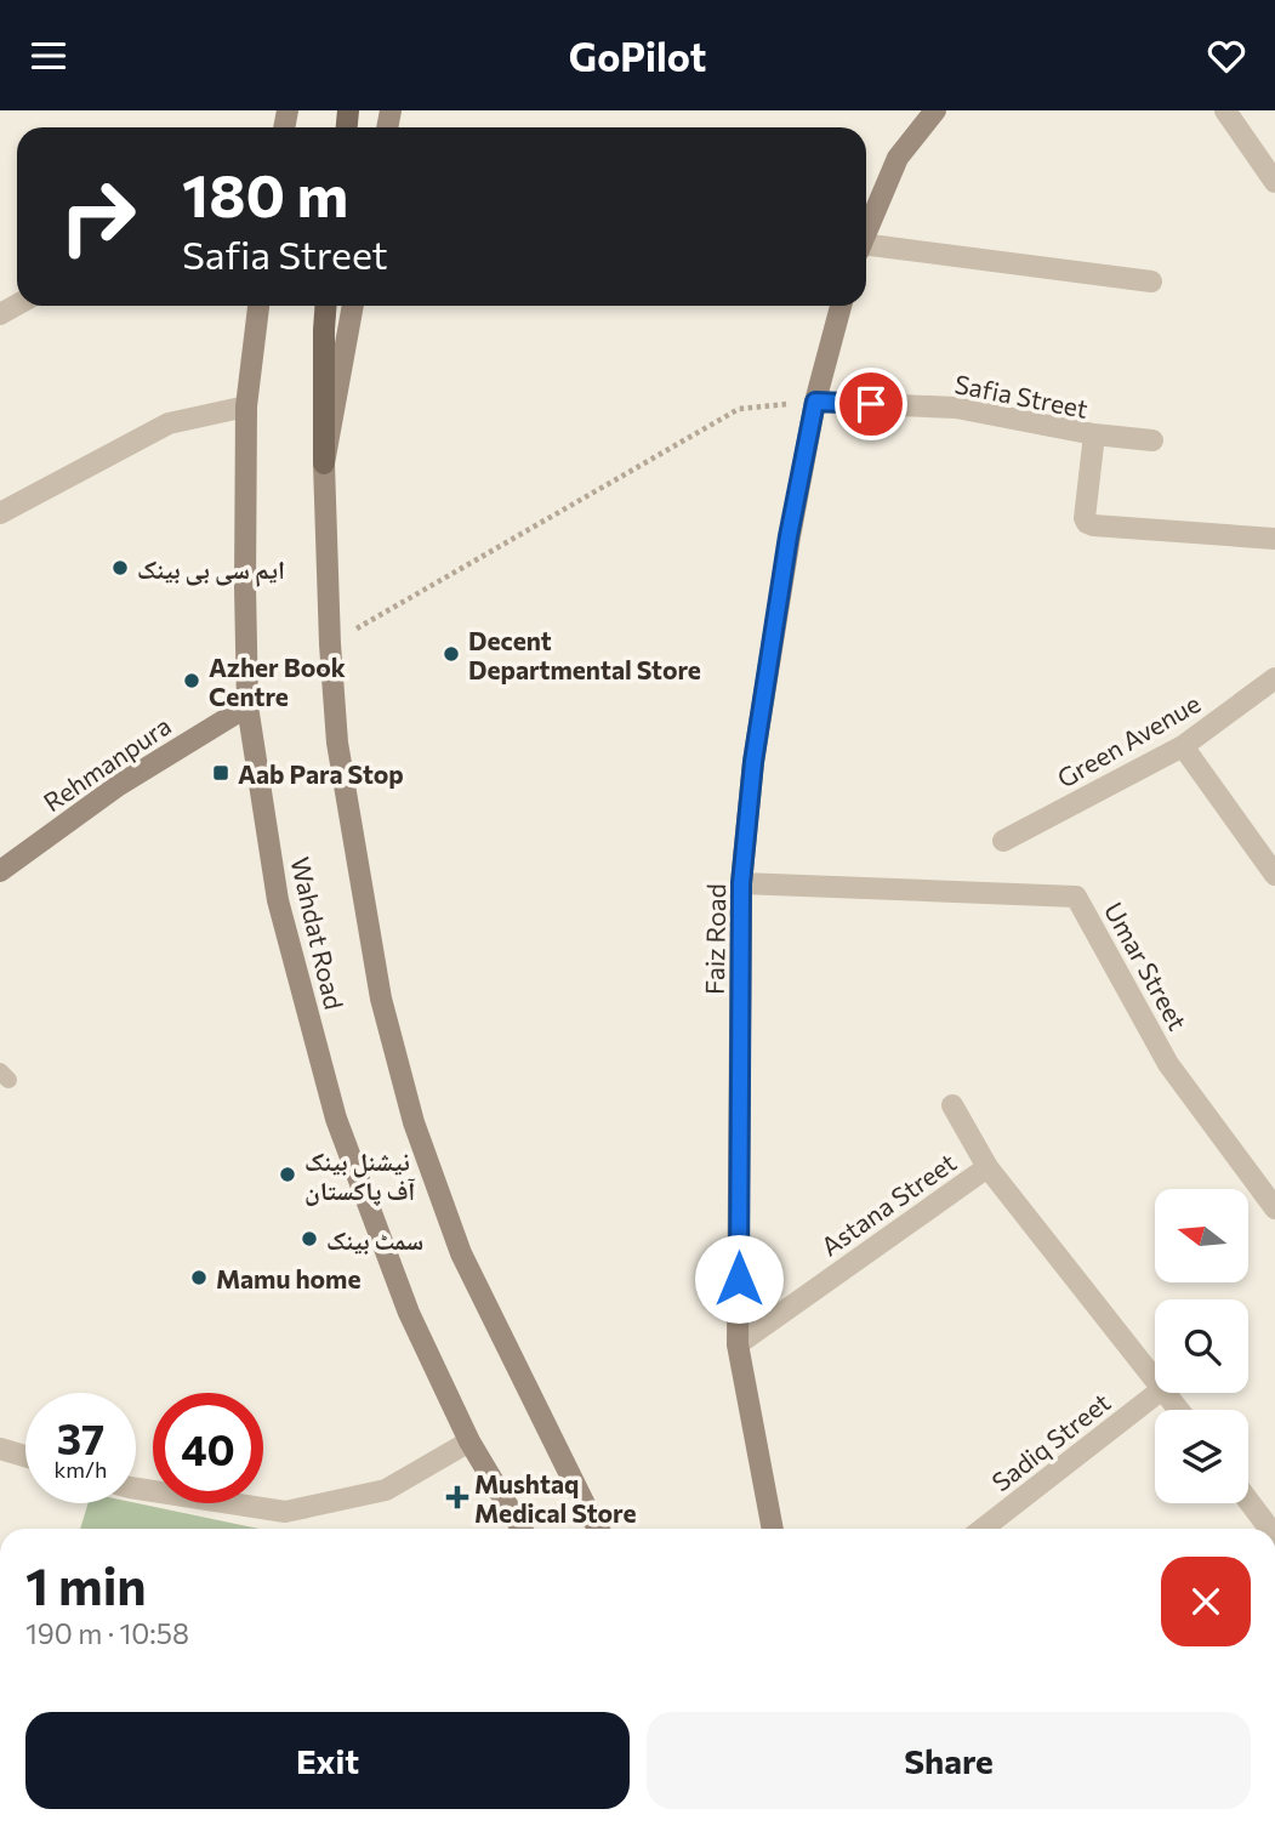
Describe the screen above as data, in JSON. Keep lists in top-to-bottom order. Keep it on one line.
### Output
{"streets":{"main road":["Rehmanpura","Wahdat Road","Faiz Road"],"street":["Safia Street","Green Avenue","Umar Street","Astana Street","Sadiq Street"]},"crossings":[["Safia Street","Faiz Road"],["Rehmanpura","Wahdat Road"],["Faiz Road","Umar Street"],["Faiz Road","Astana Street"]],"places":{"other":["ایم سی بی بینک","Decent Departmental Store","Azher Book Centre","نیشنل بینک آف پاکستان","سمٹ بینک","Mamu home"],"transit":["Aab Para Stop"],"health":["Mushtaq Medical Store"]},"north":"left","page":{"header":"GoPilot","turn":["180 m","Safia Street"],"speed":"37 km/h","limit":"40","heading":["1 min","190 m · 10:58"],"buttons":["Exit","Share"]}}
